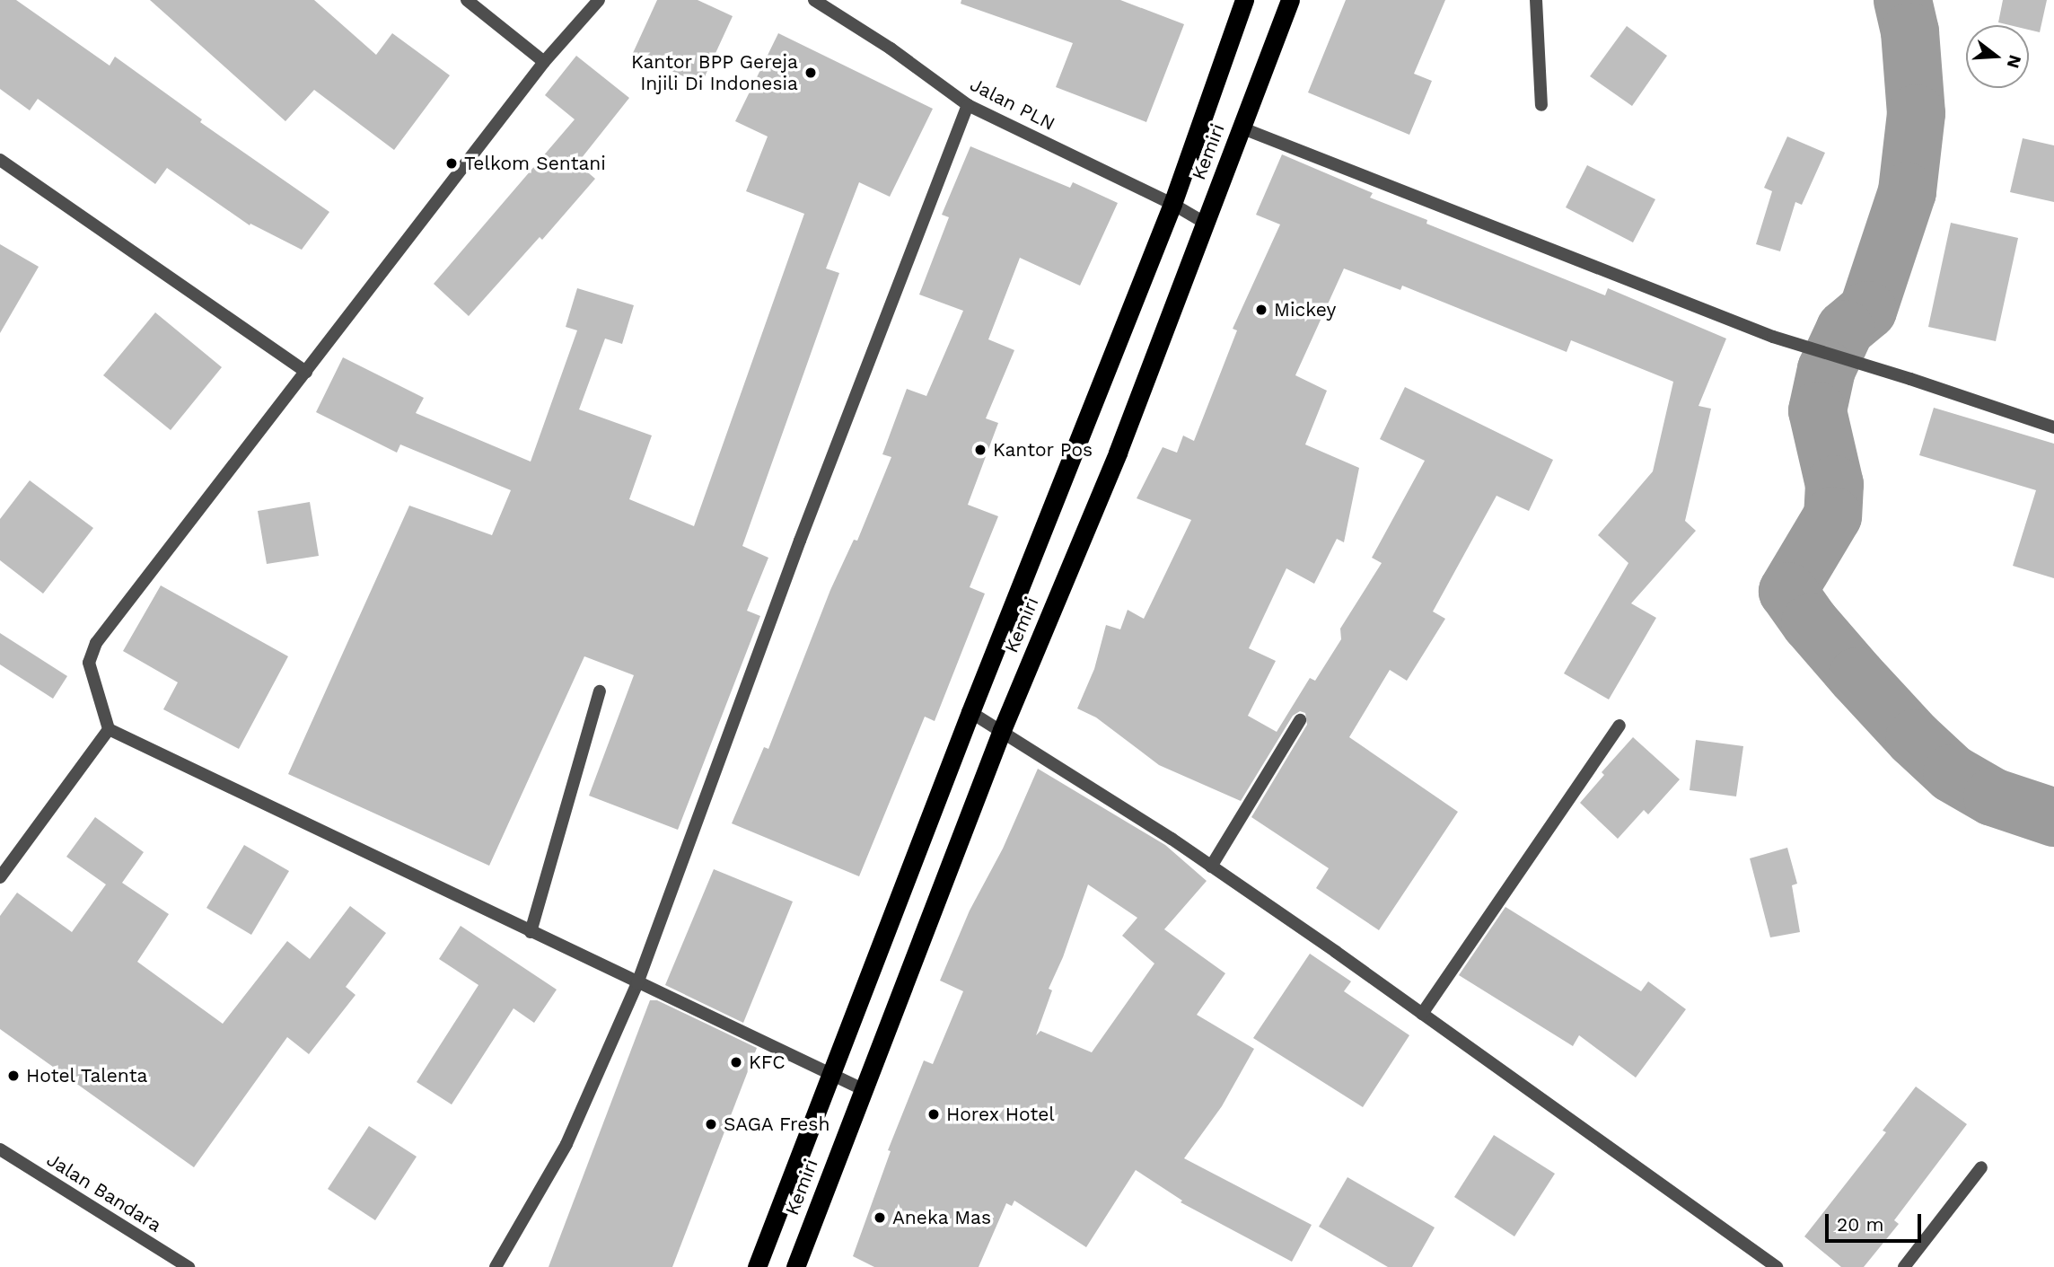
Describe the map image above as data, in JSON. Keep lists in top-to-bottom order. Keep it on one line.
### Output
{"streets":{"highway":["Kemiri"],"street":["Jalan PLN","Jalan Bandara"]},"crossings":[["Jalan PLN","Kemiri"]],"places":["Kantor BPP Gereja Injili Di Indonesia","Telkom Sentani","Mickey","Kantor Pos","KFC","Hotel Talenta","Horex Hotel","SAGA Fresh","Aneka Mas"],"scale_bar":"20 m","north":"right"}
